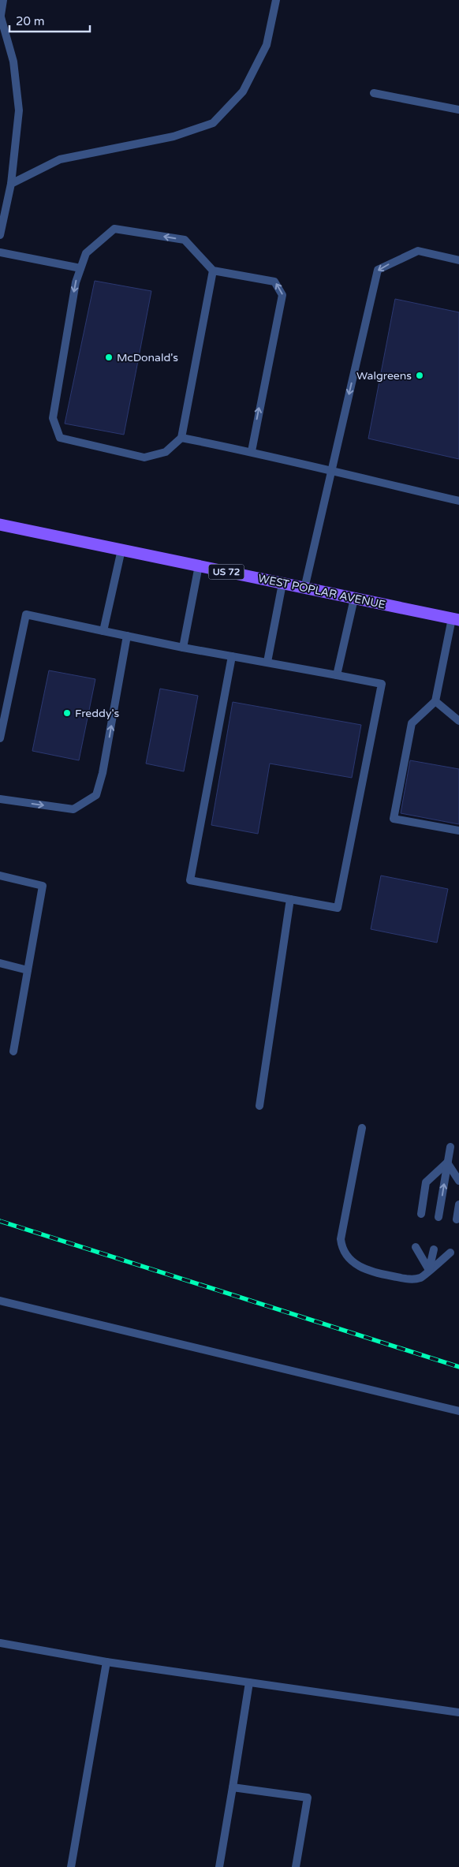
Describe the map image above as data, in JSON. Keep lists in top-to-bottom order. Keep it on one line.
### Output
{"streets":{"main road":["US 72","WEST POPLAR AVENUE"]},"places":["McDonald's","Walgreens","Freddy's"],"scale_bar":"20 m"}
